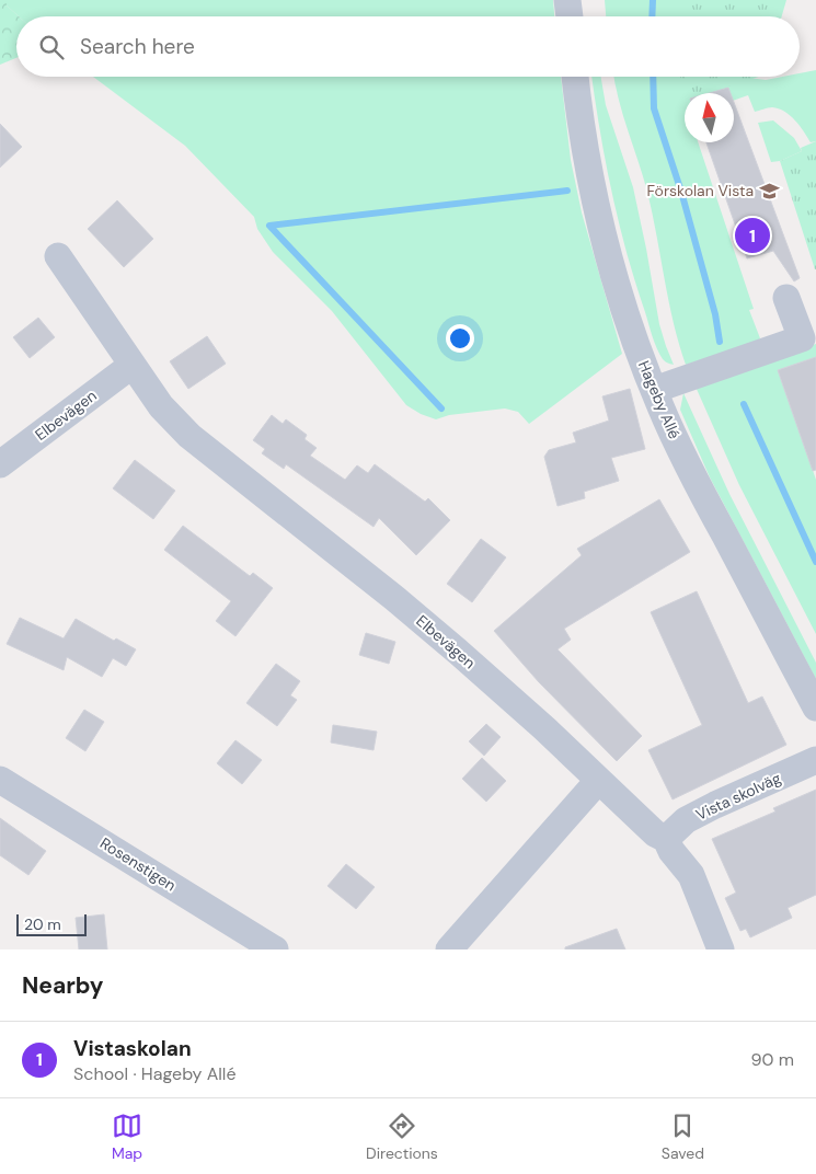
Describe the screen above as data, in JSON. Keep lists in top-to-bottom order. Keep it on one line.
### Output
{"streets":{"street":["Hageby Allé","Elbevägen","Vista skolväg","Rosenstigen"]},"crossings":[["Elbevägen","Vista skolväg"]],"places":{"school or university":["Förskolan Vista"]},"scale_bar":"20 m","north":"top","page":{"search":"Search here","pins":"1","scale":"20 m","heading":"Nearby","list":[{"mark":"1","name":"Vistaskolan","note":"School · Hageby Allé","value":"90 m"}],"nav":["Map","Directions","Saved"]}}
